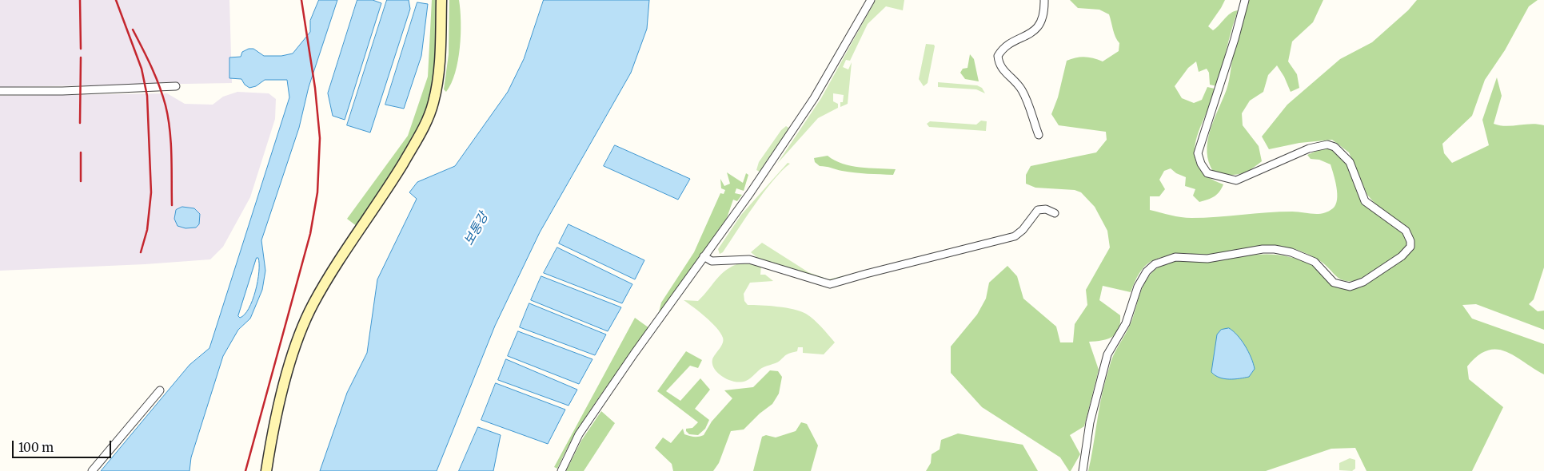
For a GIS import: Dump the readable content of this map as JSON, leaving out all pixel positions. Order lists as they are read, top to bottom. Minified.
{"water":["보통강"],"scale_bar":"100 m"}
